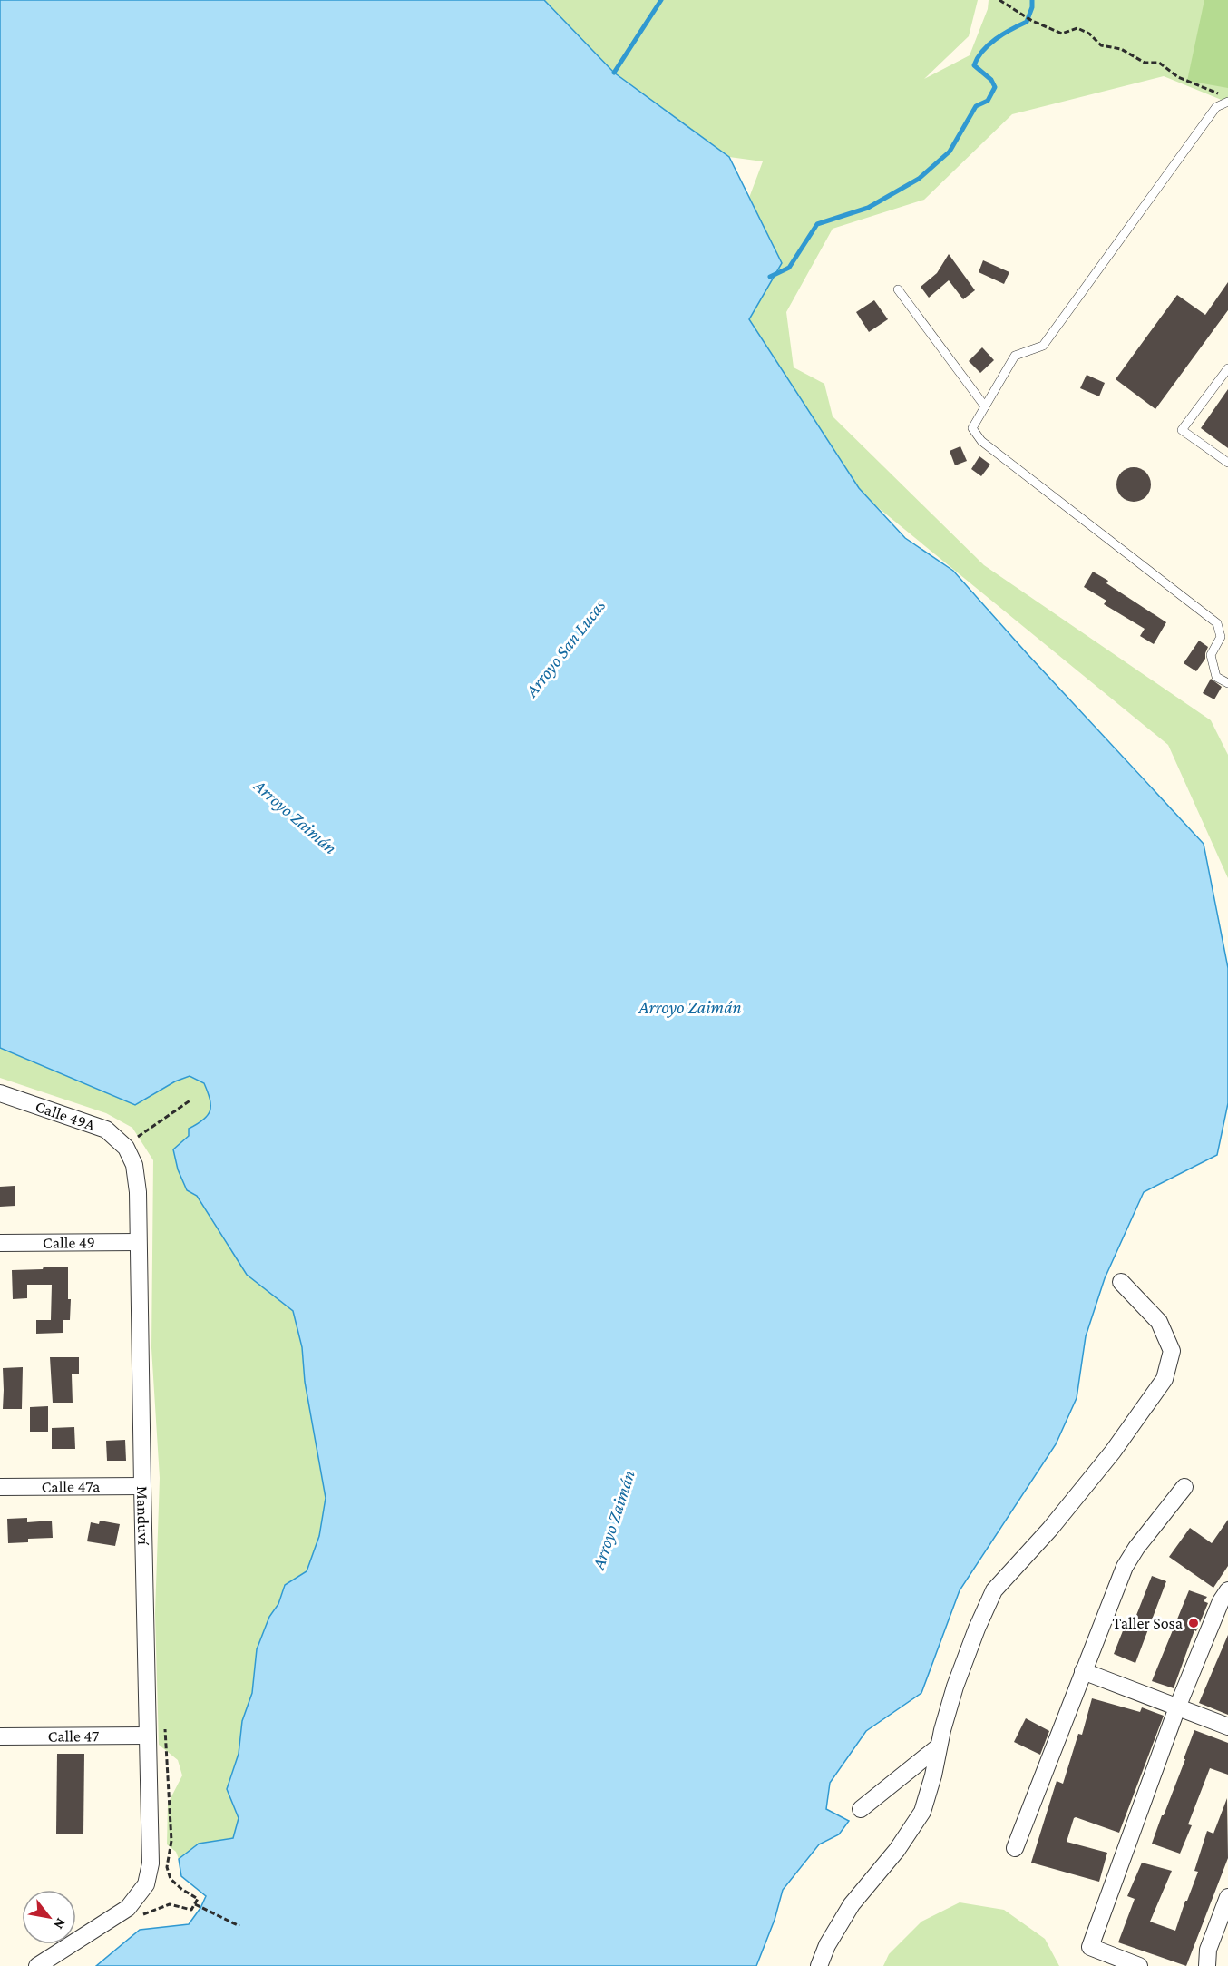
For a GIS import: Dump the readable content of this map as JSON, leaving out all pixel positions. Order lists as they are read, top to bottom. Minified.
{"streets":{"street":["Calle 49A","Calle 49","Calle 47a","Manduví","Calle 47"]},"crossings":[["Calle 49A","Manduví"],["Calle 49","Manduví"],["Calle 47a","Manduví"],["Manduví","Calle 47"]],"water":["Arroyo San Lucas","Arroyo Zaimán"],"places":["Taller Sosa"],"north":"bottom right"}
